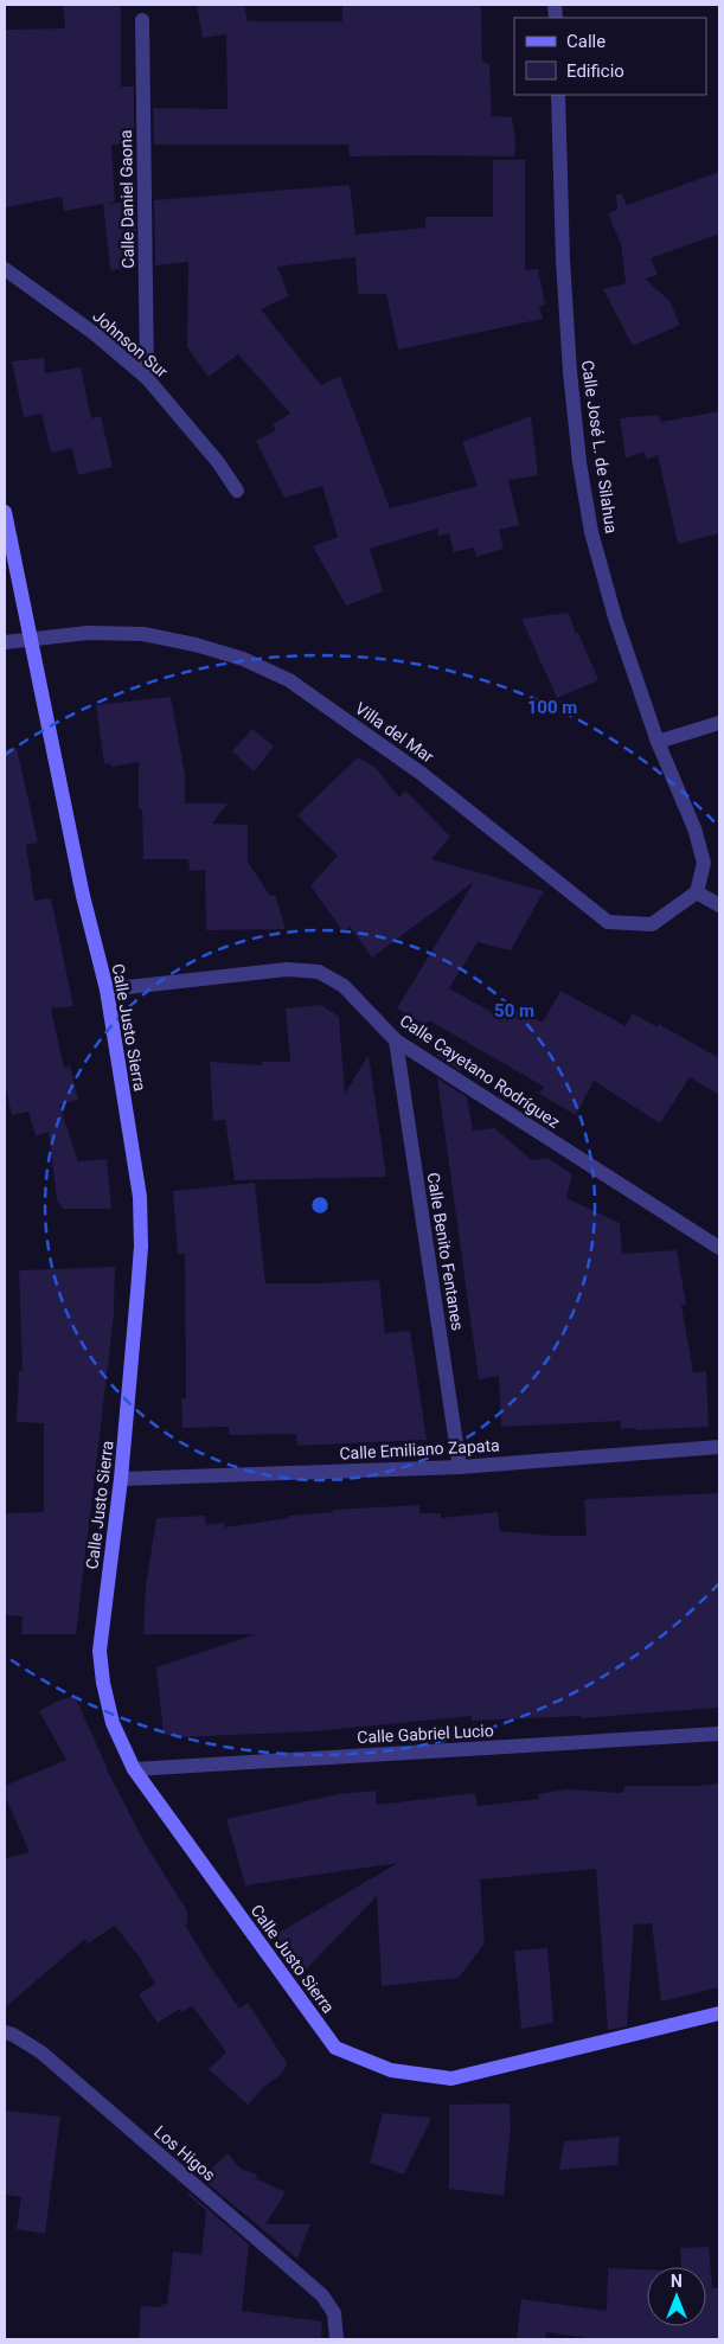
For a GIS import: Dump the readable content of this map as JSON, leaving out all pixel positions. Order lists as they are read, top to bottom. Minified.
{"streets":{"street":["Calle Daniel Gaona","Johnson Sur","Calle José L. de Silahua","Villa del Mar","Calle Justo Sierra","Calle Cayetano Rodríguez","Calle Benito Fentanes","Calle Emiliano Zapata","Calle Gabriel Lucio","Los Higos"]},"crossings":[["Calle Daniel Gaona","Johnson Sur"],["Calle José L. de Silahua","Villa del Mar"],["Villa del Mar","Calle Justo Sierra"],["Calle Justo Sierra","Calle Cayetano Rodríguez"],["Calle Justo Sierra","Calle Emiliano Zapata"],["Calle Justo Sierra","Calle Gabriel Lucio"],["Calle Cayetano Rodríguez","Calle Benito Fentanes"],["Calle Benito Fentanes","Calle Emiliano Zapata"]],"legend":["Calle","Edificio"],"north":"top","rings":["100 m","50 m"]}
